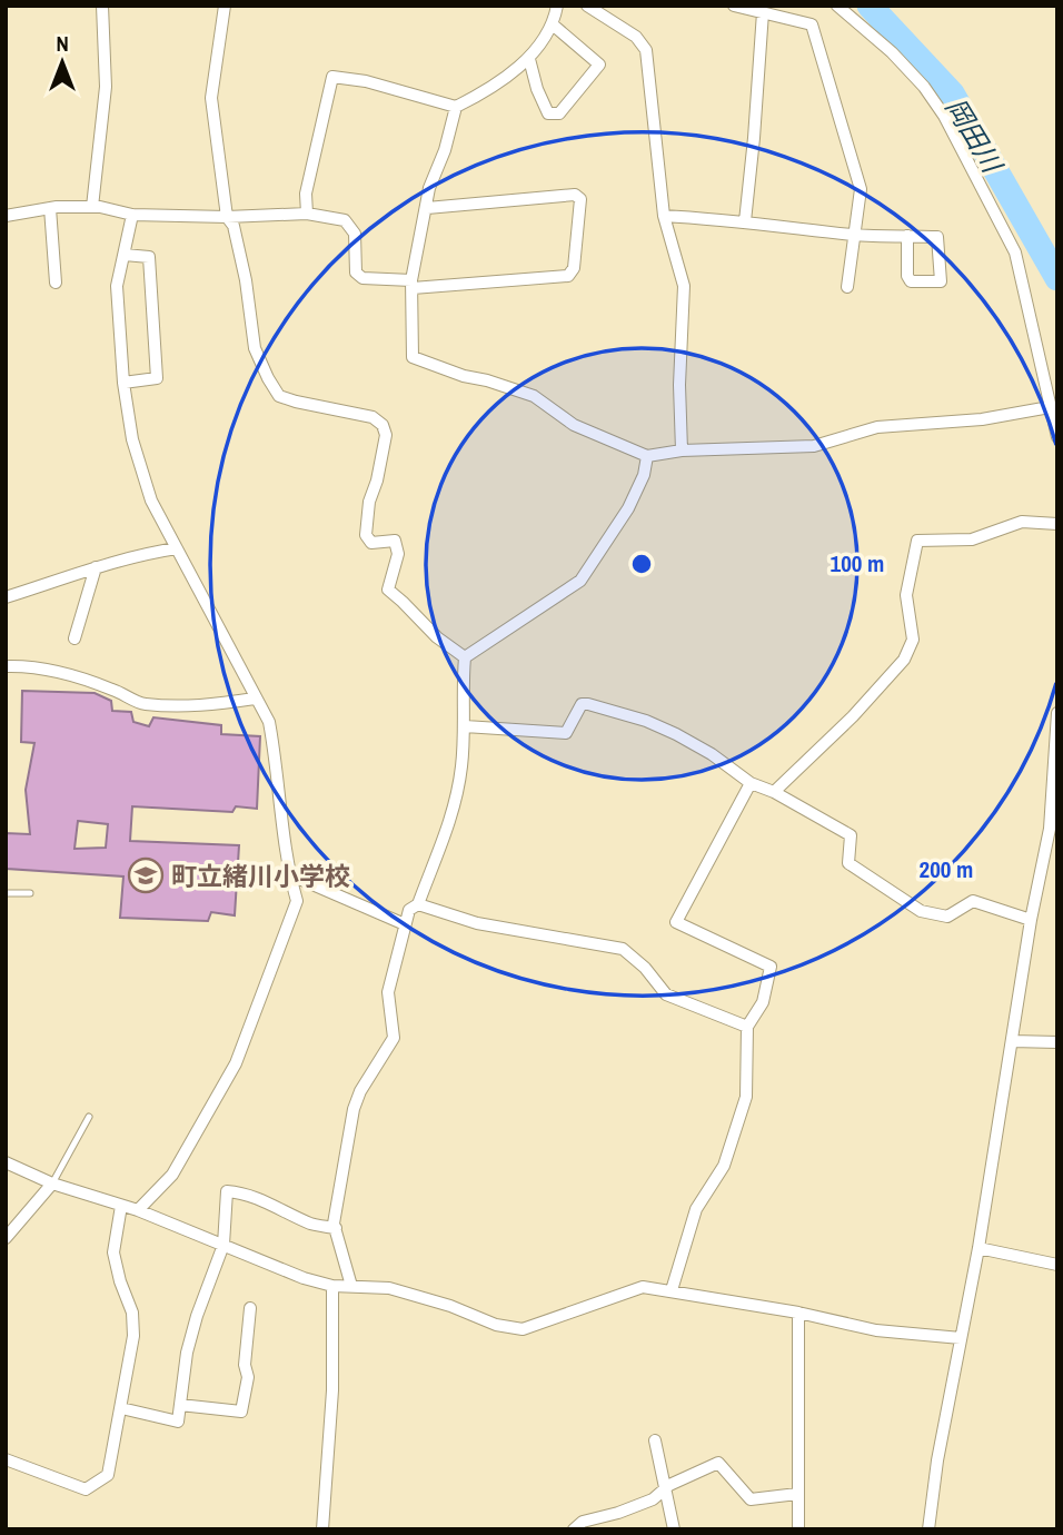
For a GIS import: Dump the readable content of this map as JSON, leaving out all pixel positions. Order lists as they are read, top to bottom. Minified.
{"water":["岡田川"],"places":{"school or university":["町立緒川小学校"]},"north":"top","rings":["100 m","200 m"]}
